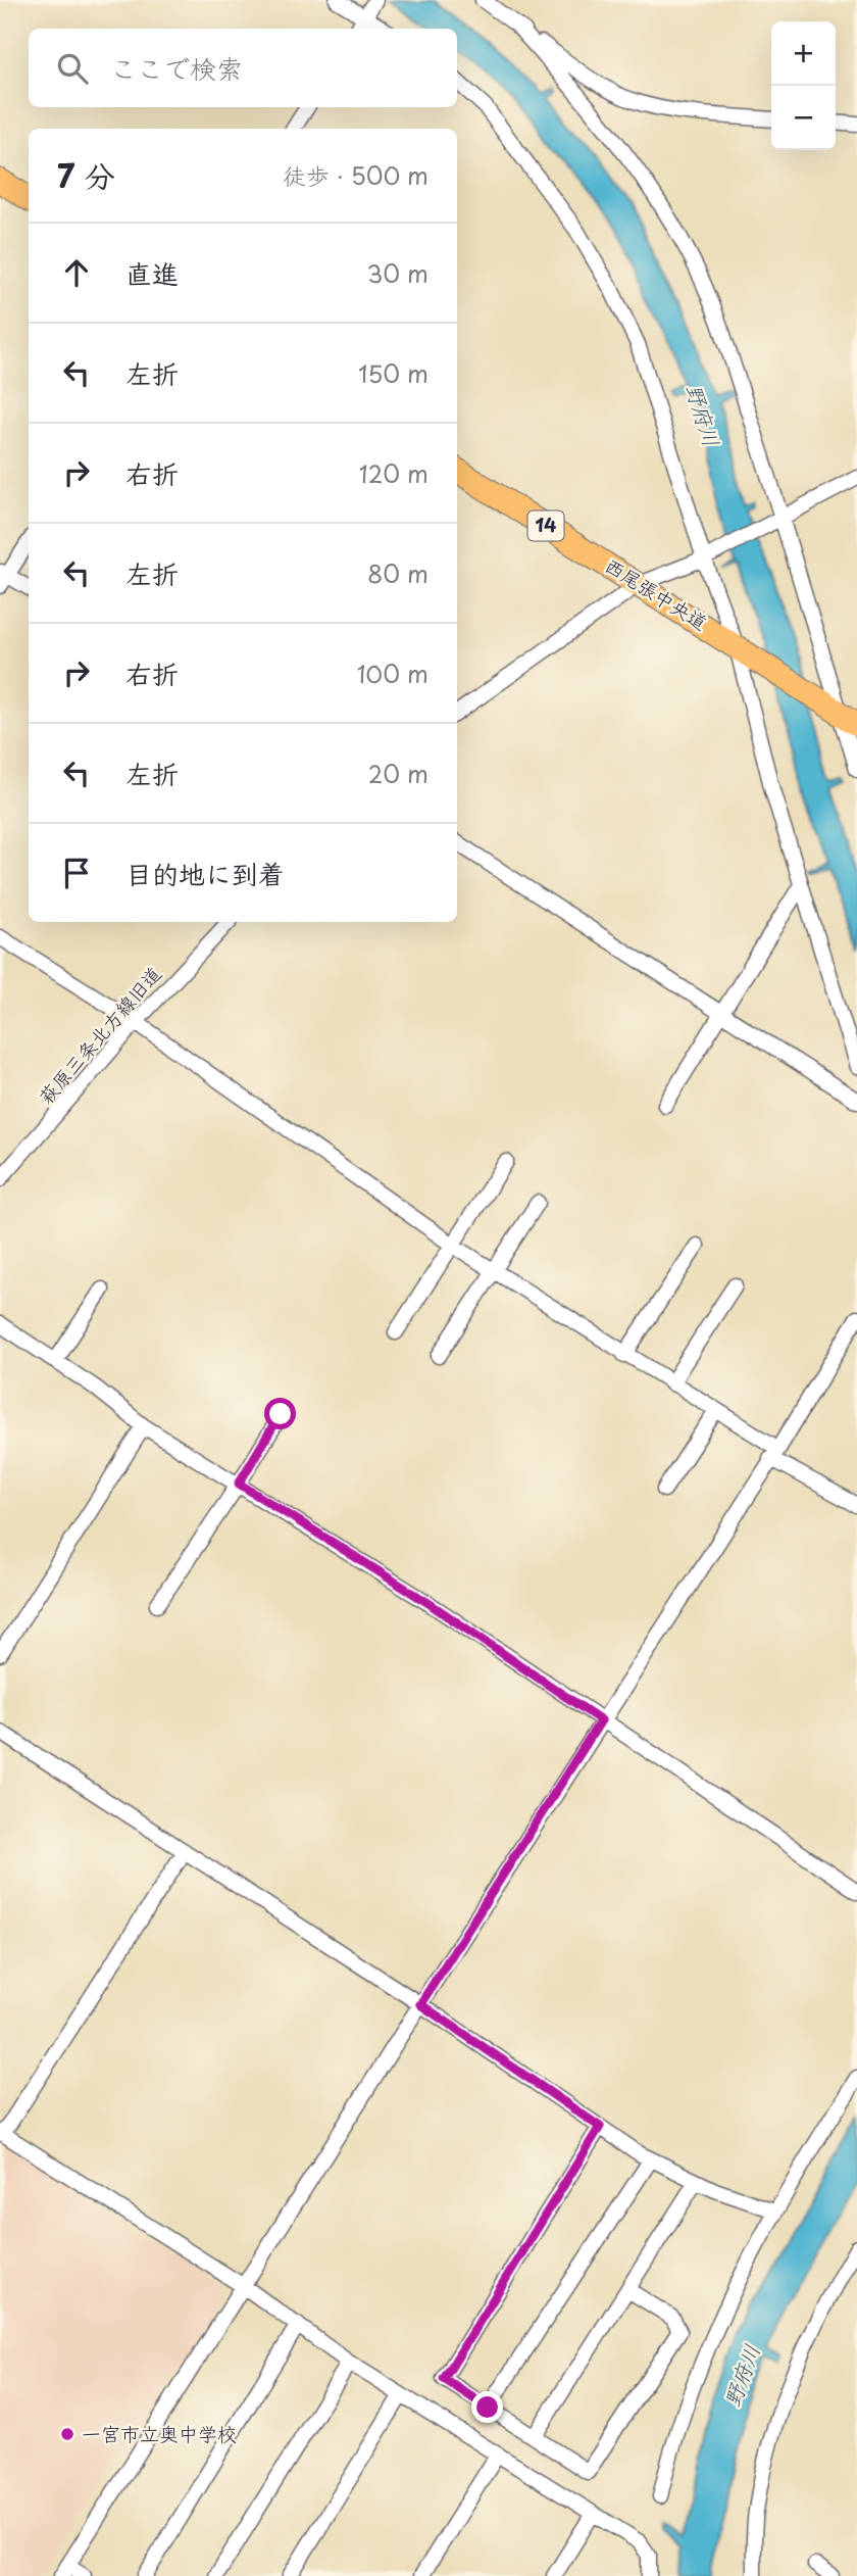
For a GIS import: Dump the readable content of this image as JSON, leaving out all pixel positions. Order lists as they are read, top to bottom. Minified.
{"streets":{"main road":["14","西尾張中央道"],"street":["萩原三条北方線旧道"]},"water":["野府川"],"places":["一宮市立奥中学校"],"page":{"map_buttons":["+","−"],"search":"ここで検索","heading":["7 分","徒歩 · 500 m"],"list":[["直進","30 m"],["左折","150 m"],["右折","120 m"],["左折","80 m"],["右折","100 m"],["左折","20 m"],"目的地に到着"]}}
